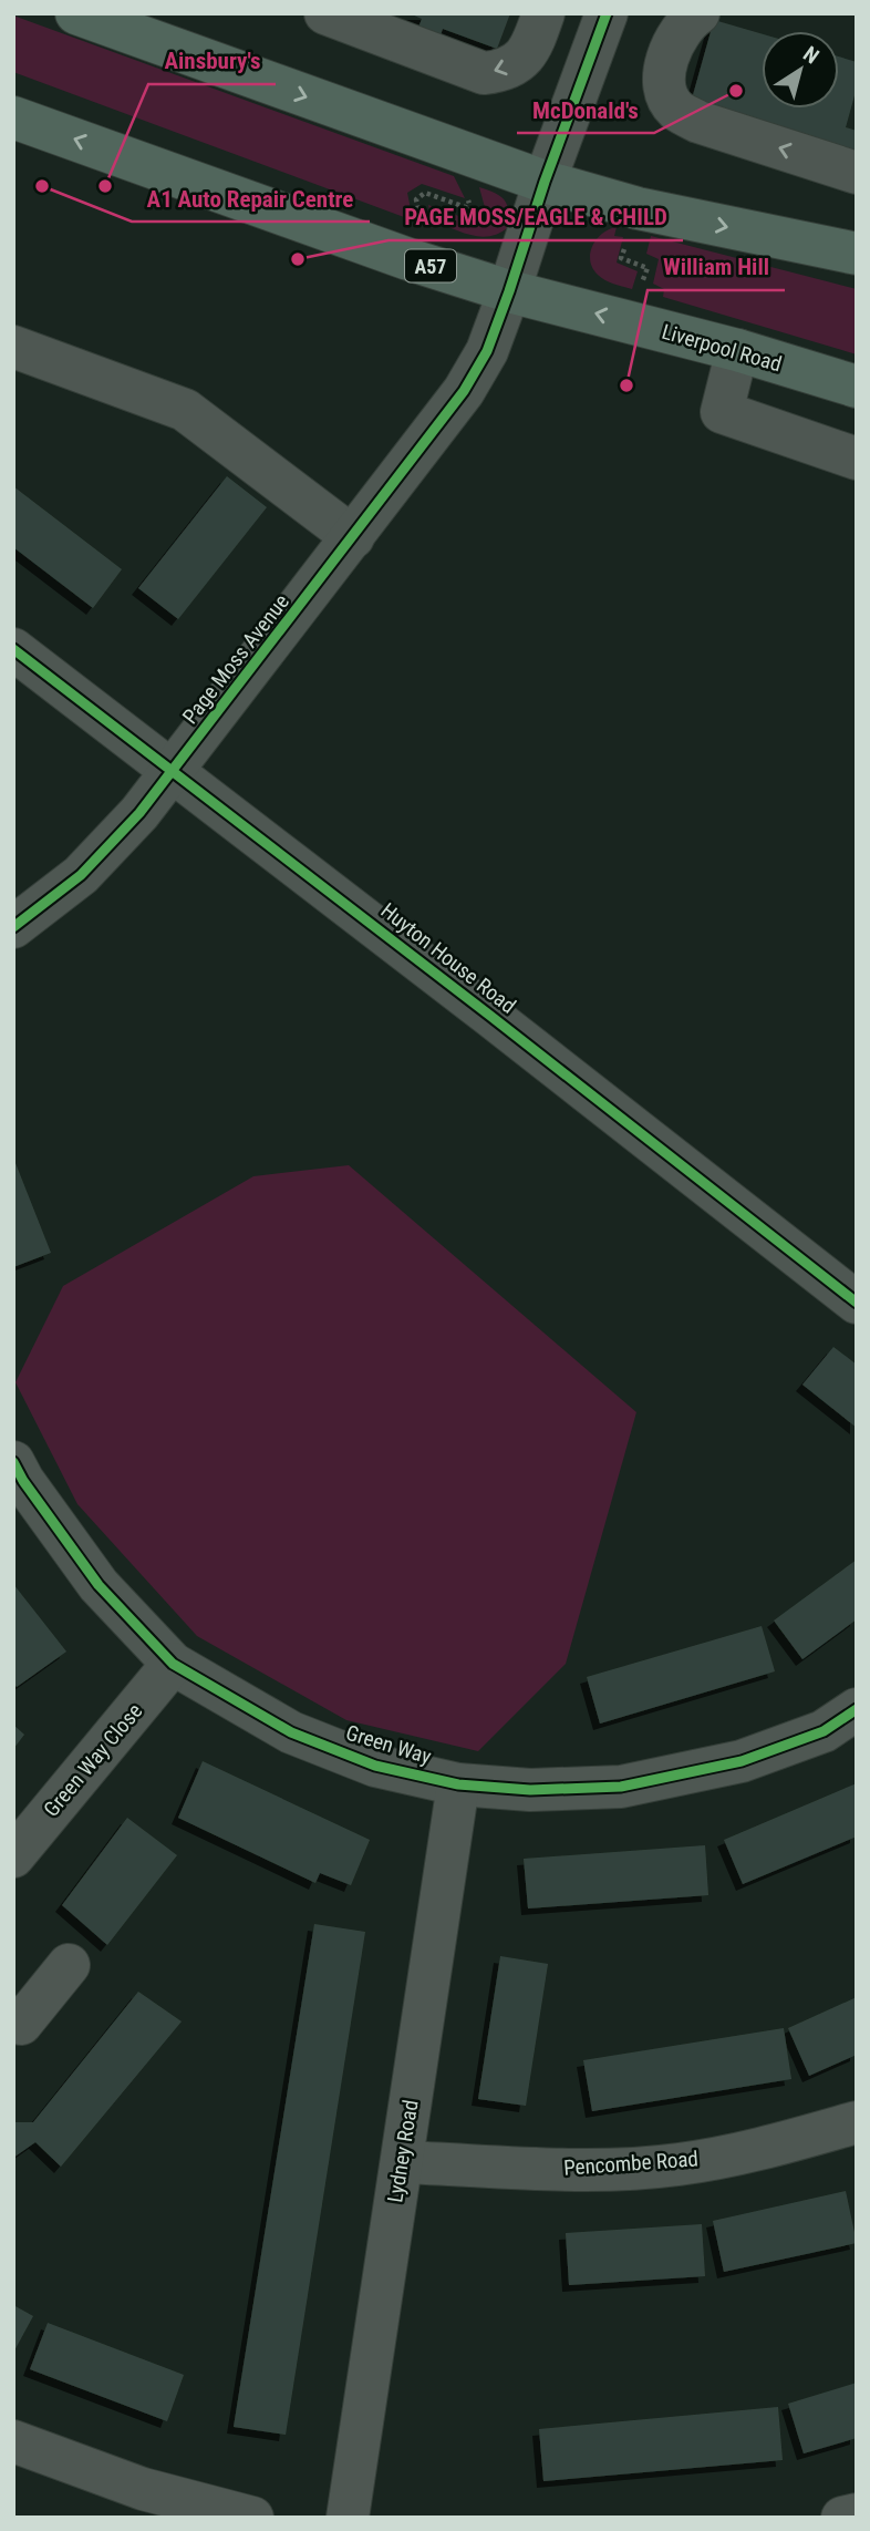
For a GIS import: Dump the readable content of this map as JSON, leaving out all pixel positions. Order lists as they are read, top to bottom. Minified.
{"streets":{"highway":["A57","Liverpool Road"],"street":["Page Moss Avenue","Huyton House Road","Green Way","Green Way Close","Lydney Road","Pencombe Road"]},"crossings":[["Liverpool Road","Page Moss Avenue"],["Page Moss Avenue","Huyton House Road"],["Green Way","Green Way Close"],["Green Way","Lydney Road"],["Lydney Road","Pencombe Road"]],"places":["McDonald's","A1 Auto Repair Centre","Ainsbury's","PAGE MOSS/EAGLE & CHILD","William Hill"],"north":"top right"}
